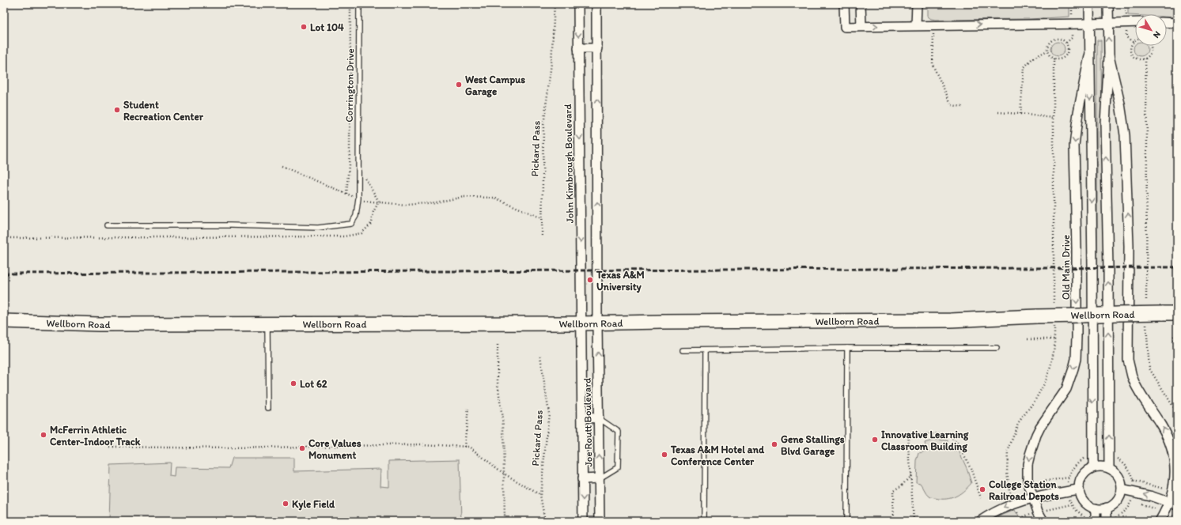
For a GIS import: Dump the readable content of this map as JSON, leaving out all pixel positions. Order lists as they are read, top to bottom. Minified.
{"streets":{"main road":["Wellborn Road"],"street":["John Kimbrough Boulevard","Old Main Drive","Joe Routt Boulevard"],"lane":["Corrington Drive"],"path":["Pickard Pass"]},"crossings":[["John Kimbrough Boulevard","Wellborn Road"],["John Kimbrough Boulevard","Joe Routt Boulevard"],["Old Main Drive","Wellborn Road"],["Wellborn Road","Joe Routt Boulevard"]],"places":["Lot 104","West Campus Garage","Student Recreation Center","Texas A&M University","Lot 62","McFerrin Athletic Center-Indoor Track","Innovative Learning Classroom Building","Gene Stallings Blvd Garage","Core Values Monument","Texas A&M Hotel and Conference Center","College Station Railroad Depots","Kyle Field"],"north":"bottom right"}
